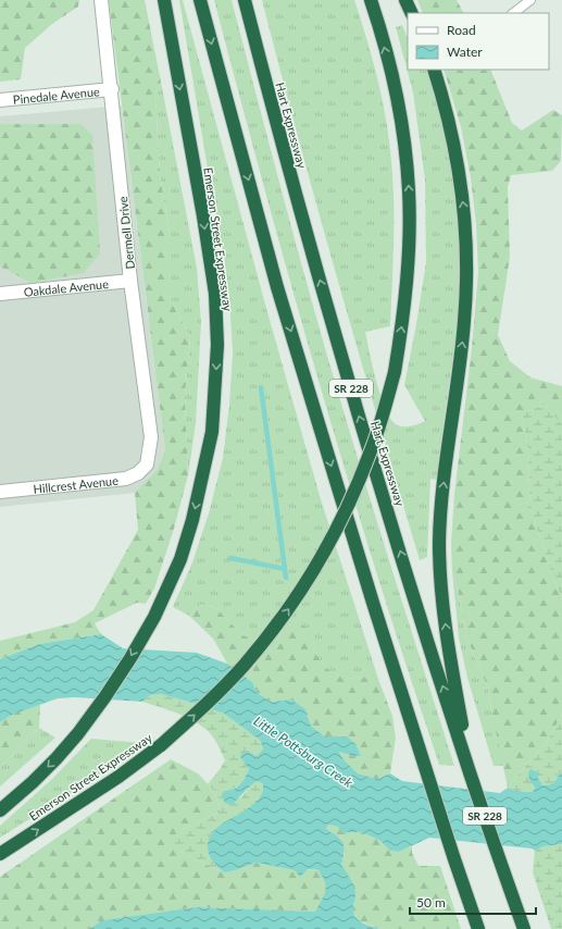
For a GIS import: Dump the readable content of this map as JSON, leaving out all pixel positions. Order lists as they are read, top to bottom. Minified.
{"streets":{"highway":["Hart Expressway","Emerson Street Expressway","SR 228"],"street":["Pinedale Avenue","Dermell Drive","Oakdale Avenue","Hillcrest Avenue"]},"crossings":[["Pinedale Avenue","Dermell Drive"],["Dermell Drive","Oakdale Avenue"],["Dermell Drive","Hillcrest Avenue"]],"water":["Little Pottsburg Creek"],"legend":["Road","Water"],"scale_bar":"50 m"}
